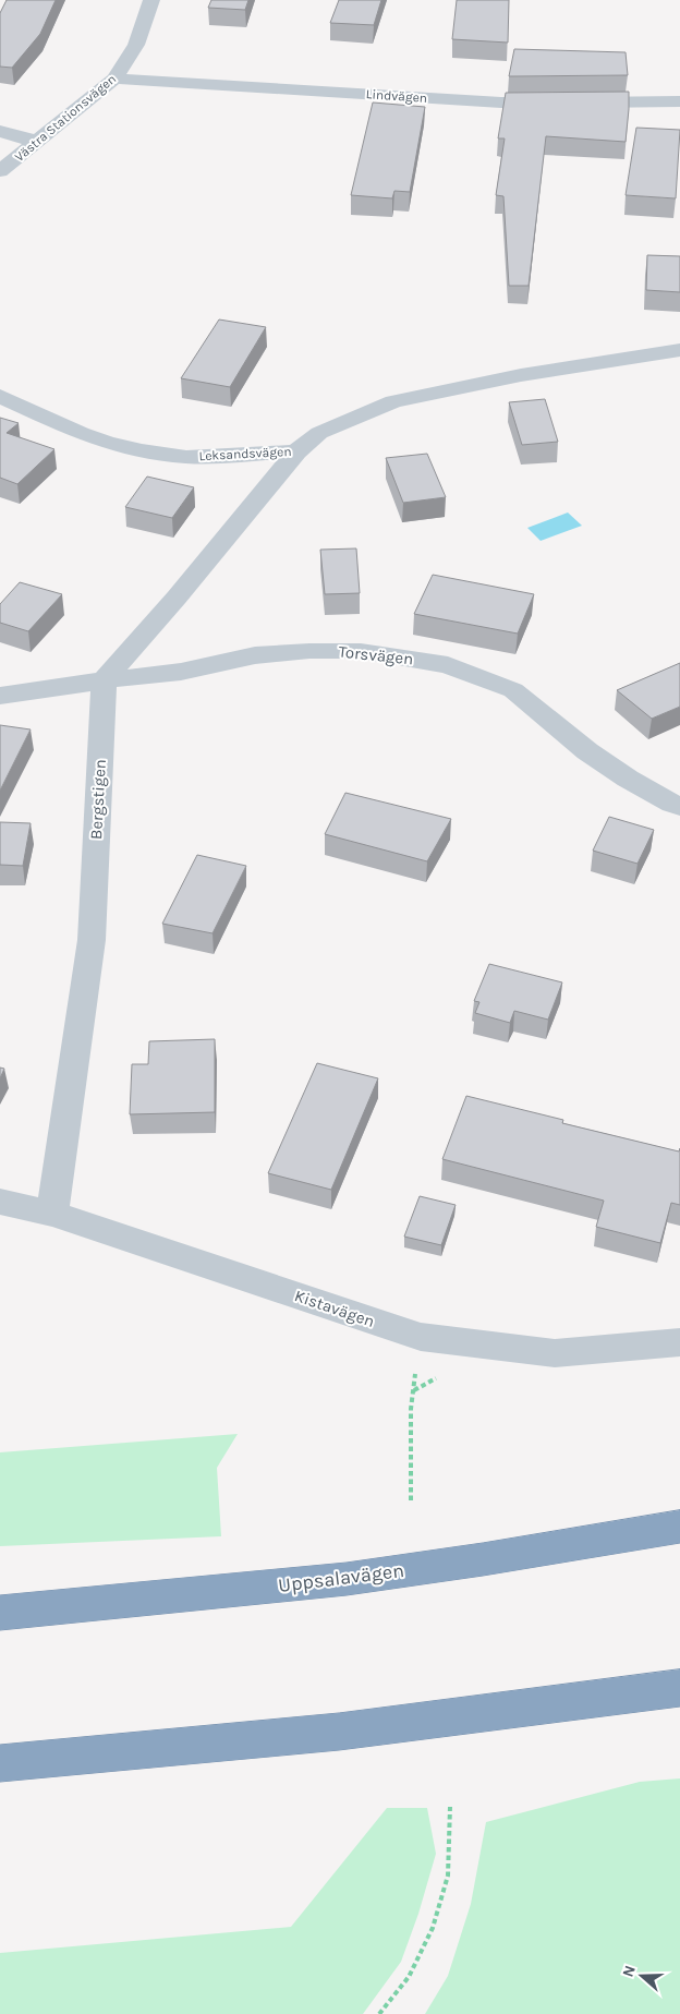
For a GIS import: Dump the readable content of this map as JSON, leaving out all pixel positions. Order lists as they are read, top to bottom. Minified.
{"streets":{"highway":["Uppsalavägen"],"street":["Lindvägen","Västra Stationsvägen","Leksandsvägen","Torsvägen","Bergstigen","Kistavägen"]},"crossings":[["Lindvägen","Västra Stationsvägen"],["Torsvägen","Bergstigen"],["Bergstigen","Kistavägen"]],"north":"left"}
